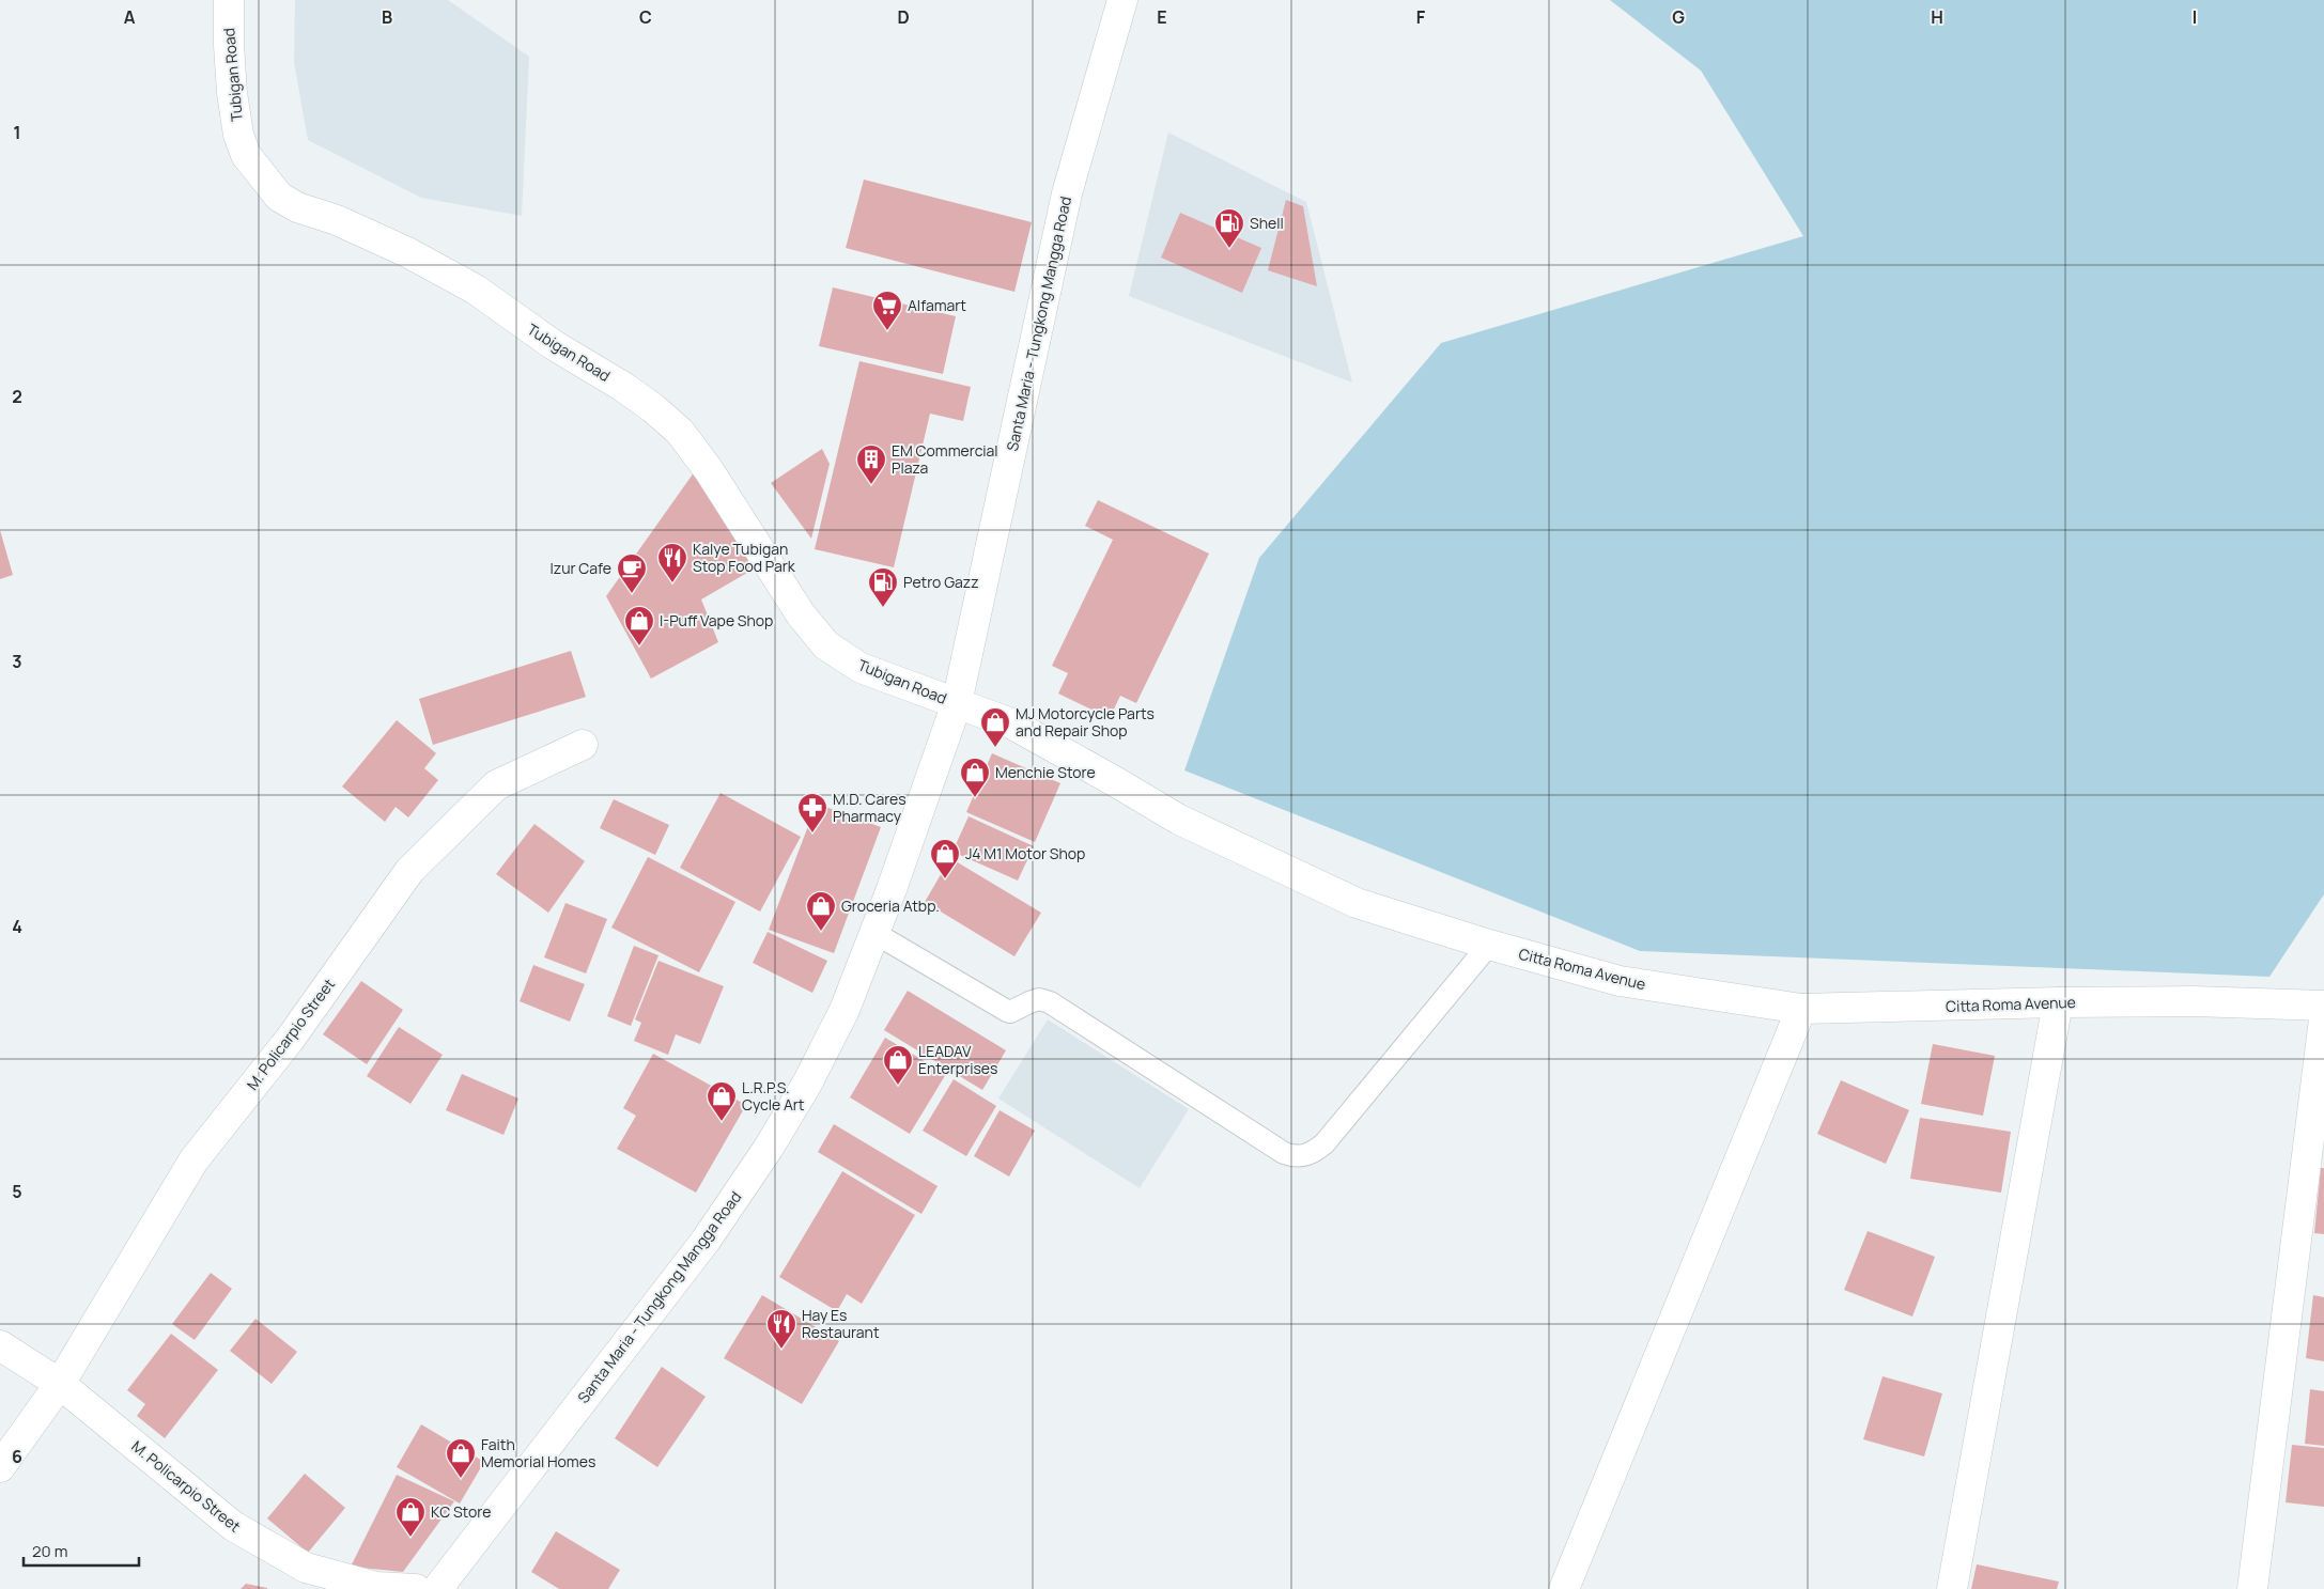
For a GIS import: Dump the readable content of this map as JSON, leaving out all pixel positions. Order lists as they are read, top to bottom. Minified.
{"streets":{"street":["Tubigan Road","Santa Maria - Tungkong Mangga Road","Citta Roma Avenue","M. Policarpio Street"]},"crossings":[["Tubigan Road","Santa Maria - Tungkong Mangga Road"],["Tubigan Road","Citta Roma Avenue"],["Santa Maria - Tungkong Mangga Road","Citta Roma Avenue"]],"places":{"fuel station":["Shell","Petro Gazz"],"supermarket":["Alfamart"],"building":["EM Commercial Plaza"],"restaurant":["Kalye Tubigan Stop Food Park","Hay Es Restaurant"],"cafe":["Izur Cafe"],"shop":["I-Puff Vape Shop","MJ Motorcycle Parts and Repair Shop","Menchie Store","J4 M1 Motor Shop","Groceria Atbp.","LEADAV Enterprises","L.R.P.S. Cycle Art","Faith Memorial Homes","KC Store"],"pharmacy":["M.D. Cares Pharmacy"]},"scale_bar":"20 m","grid":{"columns":["A","B","C","D","E","F","G","H","I"],"rows":["1","2","3","4","5","6"]}}
